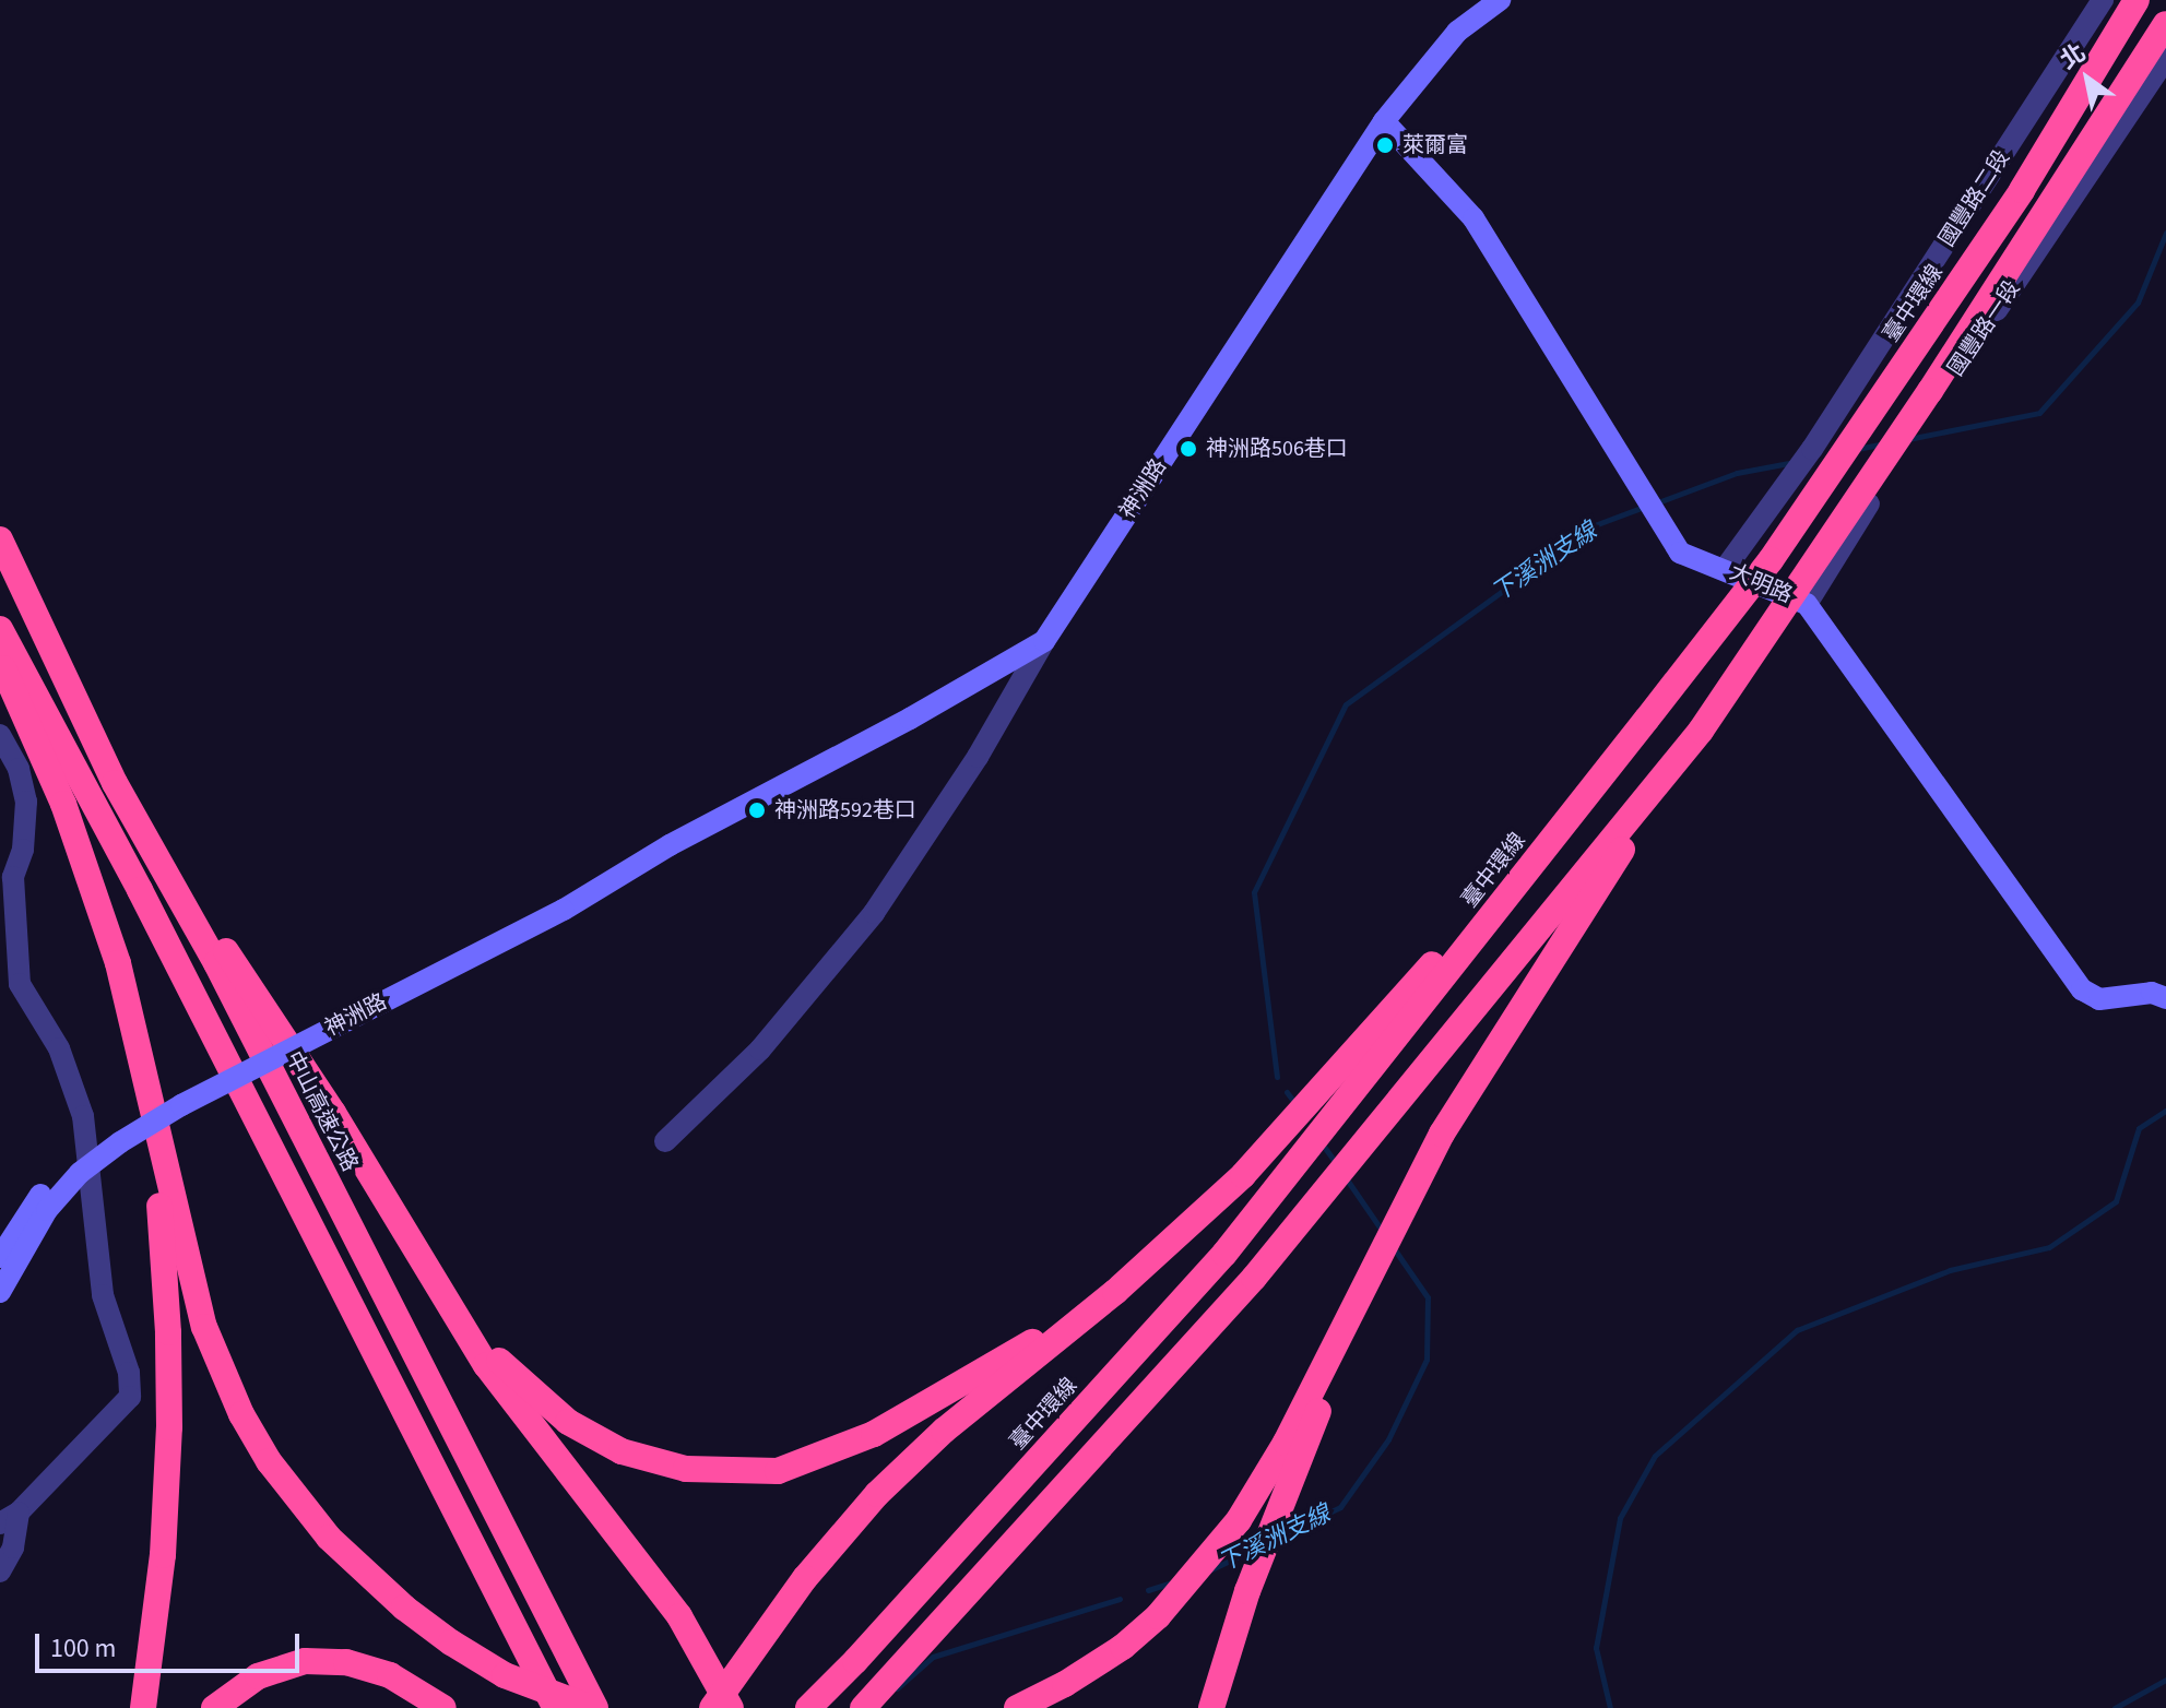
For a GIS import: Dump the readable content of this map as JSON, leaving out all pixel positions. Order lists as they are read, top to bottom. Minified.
{"streets":{"highway":["臺中環線","中山高速公路"],"street":["國豐路二段","國豐路一段","神洲路","大明路"]},"crossings":[["國豐路二段","大明路"],["國豐路一段","大明路"],["神洲路","大明路"]],"water":["下溪洲支線"],"places":["萊爾富","神洲路506巷口","神洲路592巷口"],"scale_bar":"100 m","north":"top left"}
